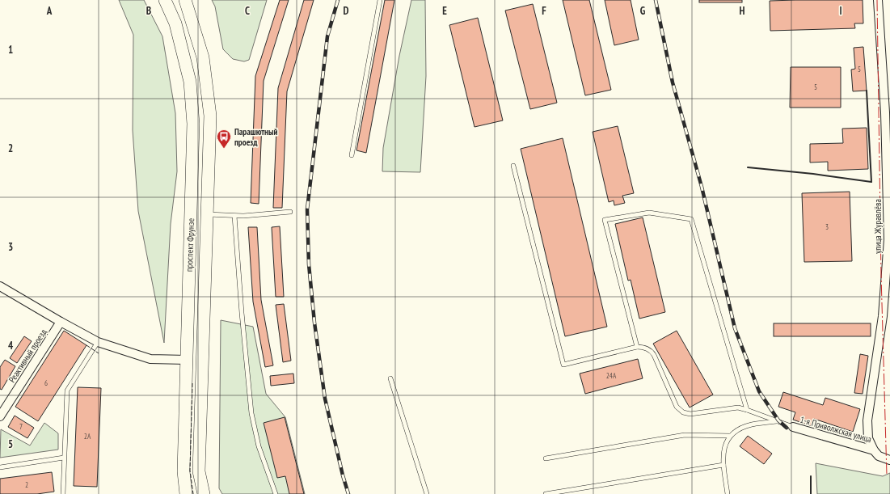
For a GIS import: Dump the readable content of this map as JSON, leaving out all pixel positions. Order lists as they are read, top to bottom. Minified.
{"streets":{"main road":["проспект Фрунзе"],"street":["улица Журавлёва","Реактивный проезд","1-я Приволжская улица"]},"crossings":[["улица Журавлёва","1-я Приволжская улица"]],"places":{"bus stop":["Парашютный проезд"]},"house_numbers":["5","5","3","24А","6","7","2А","2"],"grid":{"columns":["A","B","C","D","E","F","G","H","I"],"rows":["1","2","3","4","5"]}}
